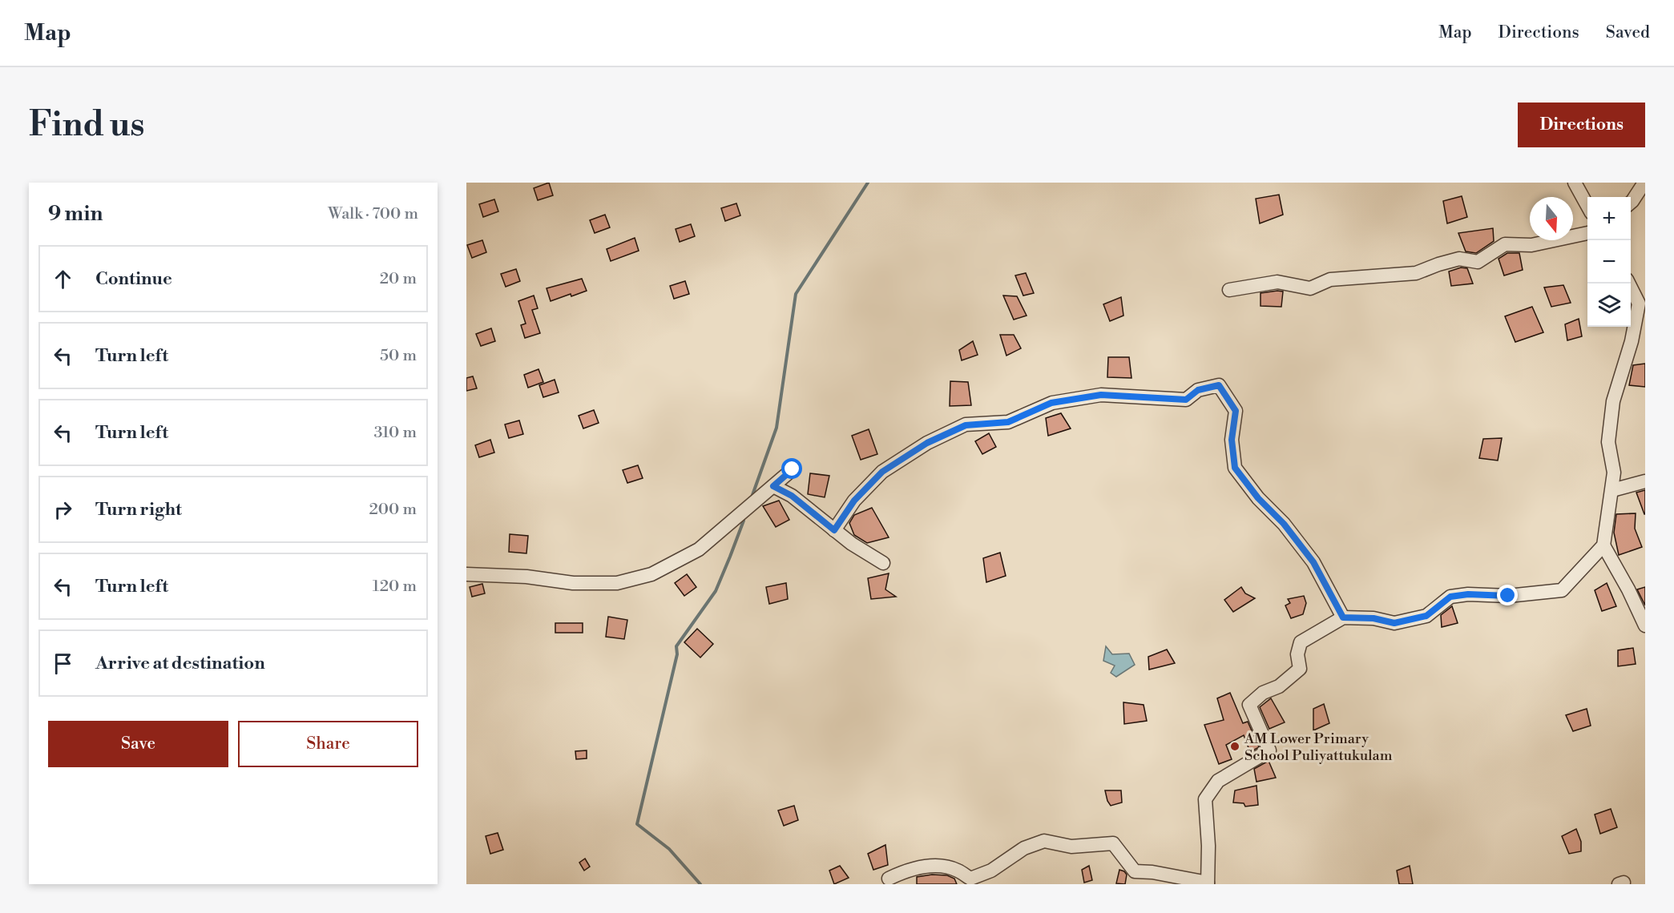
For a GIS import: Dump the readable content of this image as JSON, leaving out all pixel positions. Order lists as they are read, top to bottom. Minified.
{"places":["AM Lower Primary School Puliyattukulam"],"north":"bottom","page":{"header":"Map","nav":["Map","Directions","Saved"],"buttons":["Directions",["Save","Share"]],"title":"Find us","heading":["9 min","Walk · 700 m"],"map_buttons":["+","−"],"list":[["Continue","20 m"],["Turn left","50 m"],["Turn left","310 m"],["Turn right","200 m"],["Turn left","120 m"],"Arrive at destination"]}}
